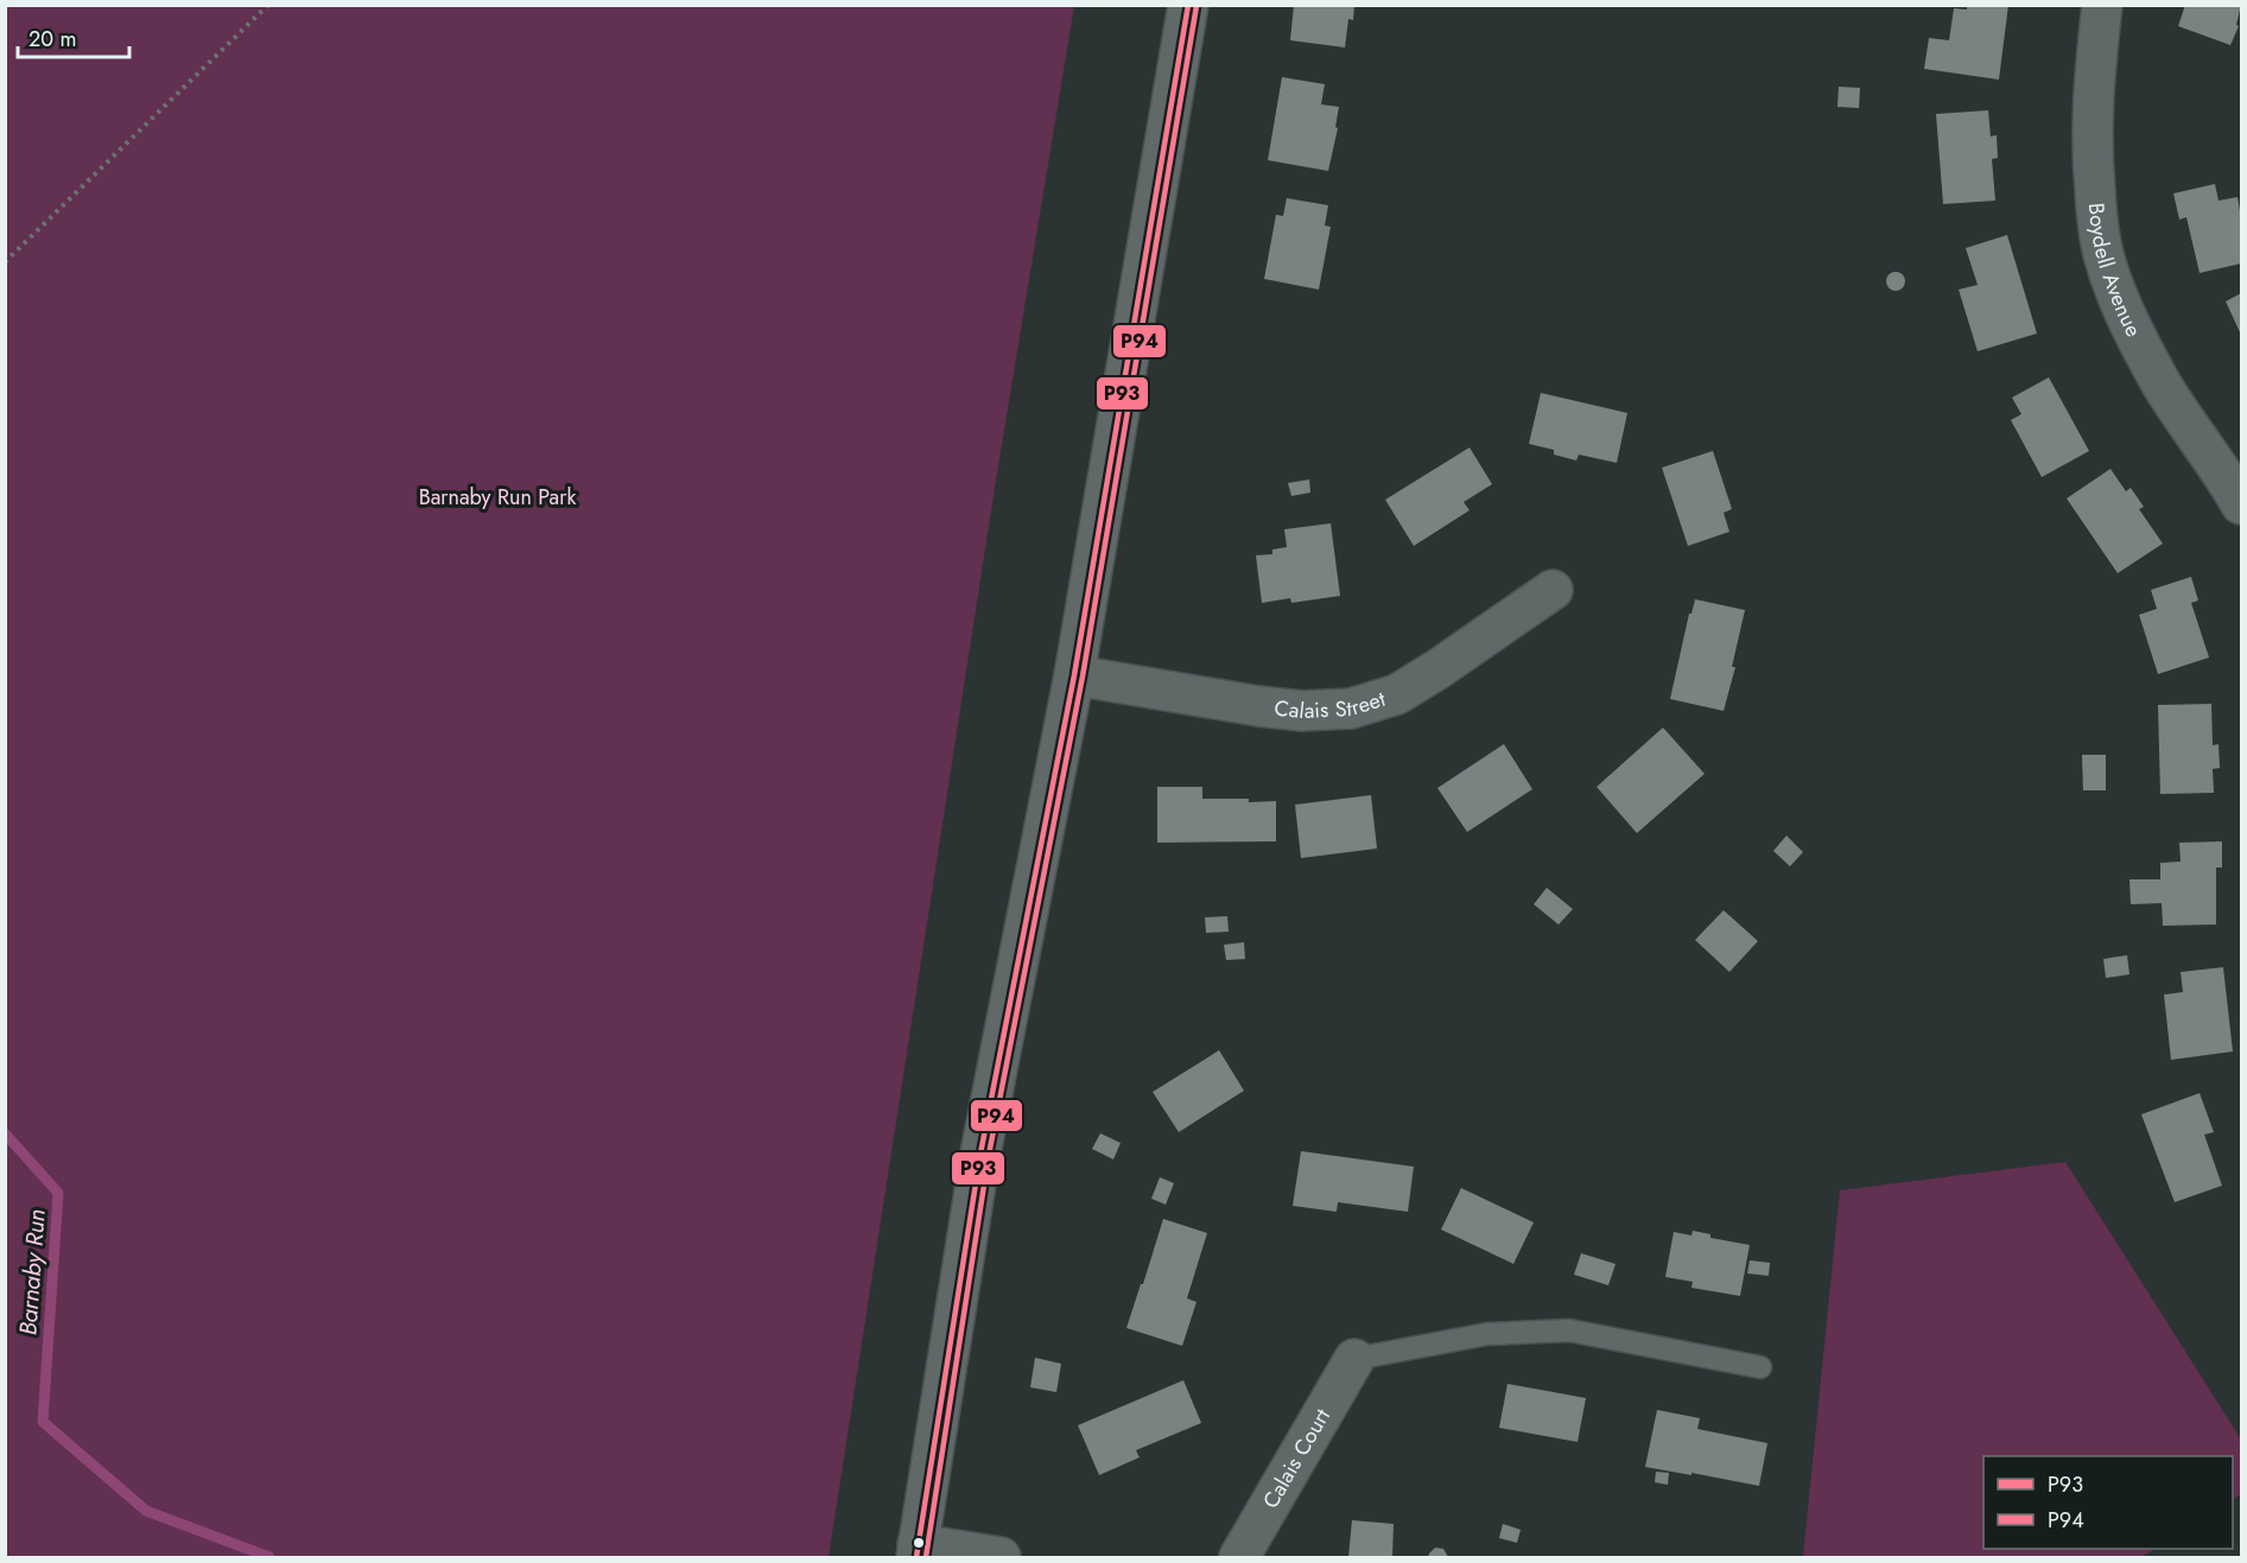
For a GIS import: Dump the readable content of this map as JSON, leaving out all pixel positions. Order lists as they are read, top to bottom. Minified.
{"streets":{"main road":["Boydell Avenue","Calais Street","Calais Court"]},"water":["Barnaby Run"],"parks":["Barnaby Run Park"],"lines":["transit line P93","transit line P94"],"legend":["P93","P94"],"scale_bar":"20 m"}
